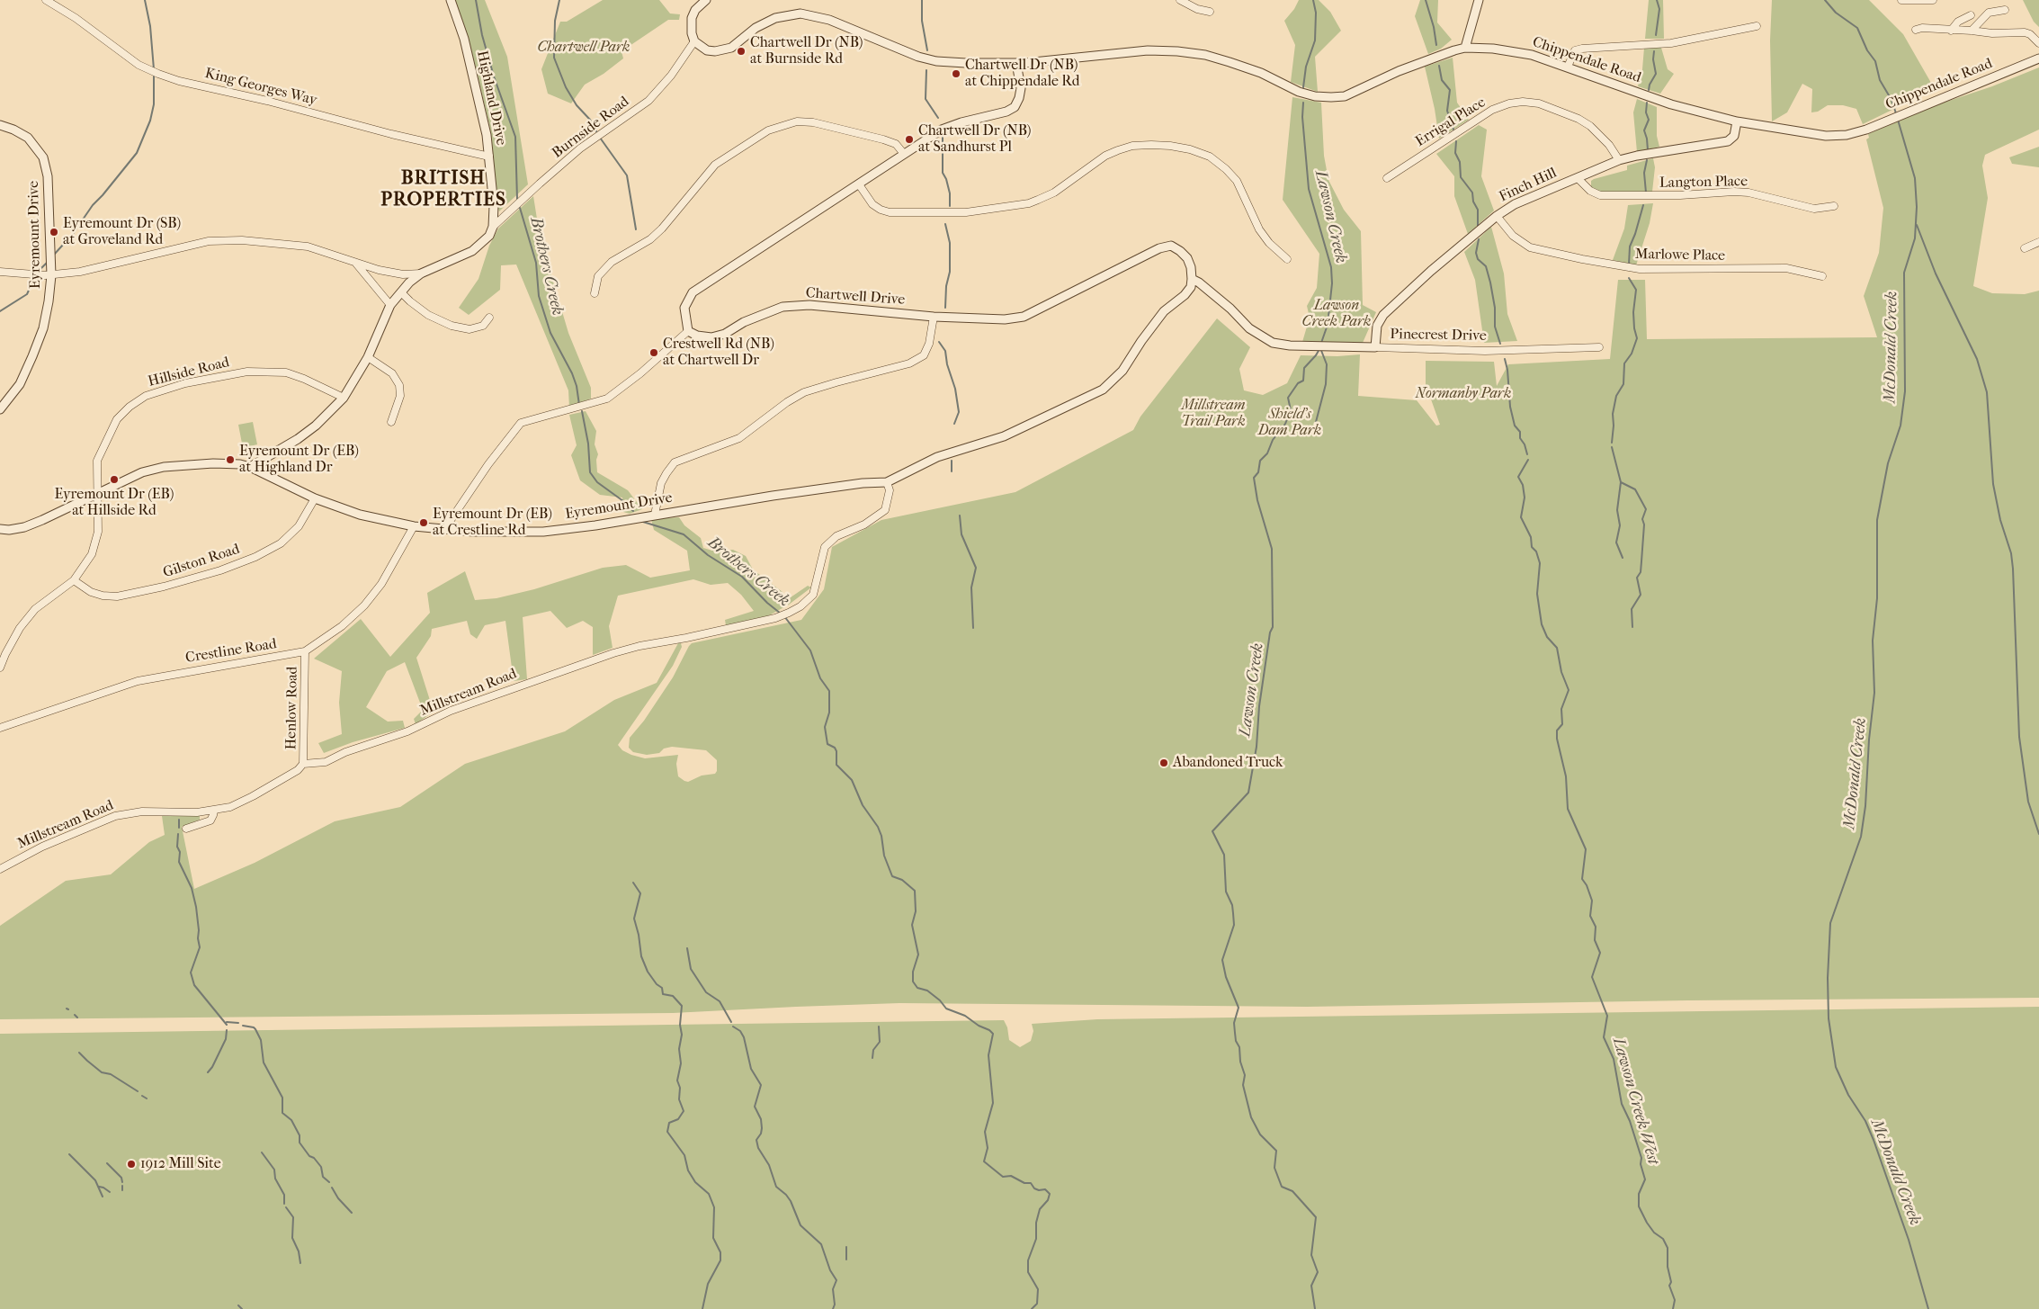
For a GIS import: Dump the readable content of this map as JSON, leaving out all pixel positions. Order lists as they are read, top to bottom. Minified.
{"streets":{"street":["Chippendale Road","King Georges Way","Highland Drive","Errigal Place","Burnside Road","Langton Place","Finch Hill","Eyremount Drive","Marlowe Place","Chartwell Drive","Pinecrest Drive","Hillside Road","Gilston Road","Crestline Road","Millstream Road","Henlow Road"]},"crossings":[["Chippendale Road","Finch Hill"],["King Georges Way","Highland Drive"],["Highland Drive","Burnside Road"],["Errigal Place","Finch Hill"],["Langton Place","Finch Hill"],["Finch Hill","Marlowe Place"],["Finch Hill","Pinecrest Drive"],["Eyremount Drive","Hillside Road"],["Eyremount Drive","Gilston Road"],["Eyremount Drive","Crestline Road"],["Eyremount Drive","Millstream Road"],["Chartwell Drive","Pinecrest Drive"],["Hillside Road","Gilston Road"],["Crestline Road","Henlow Road"],["Millstream Road","Henlow Road"]],"districts":["BRITISH PROPERTIES"],"water":["Lawson Creek","Brothers Creek","McDonald Creek","Lawson Creek West"],"parks":["Chartwell Park","Lawson Creek Park","Normanby Park","Millstream Trail Park","Shield's Dam Park"],"places":["Chartwell Dr (NB) at Burnside Rd","Chartwell Dr (NB) at Chippendale Rd","Chartwell Dr (NB) at Sandhurst Pl","Eyremount Dr (SB) at Groveland Rd","Crestwell Rd (NB) at Chartwell Dr","Eyremount Dr (EB) at Highland Dr","Eyremount Dr (EB) at Hillside Rd","Eyremount Dr (EB) at Crestline Rd","Abandoned Truck","1912 Mill Site"]}
